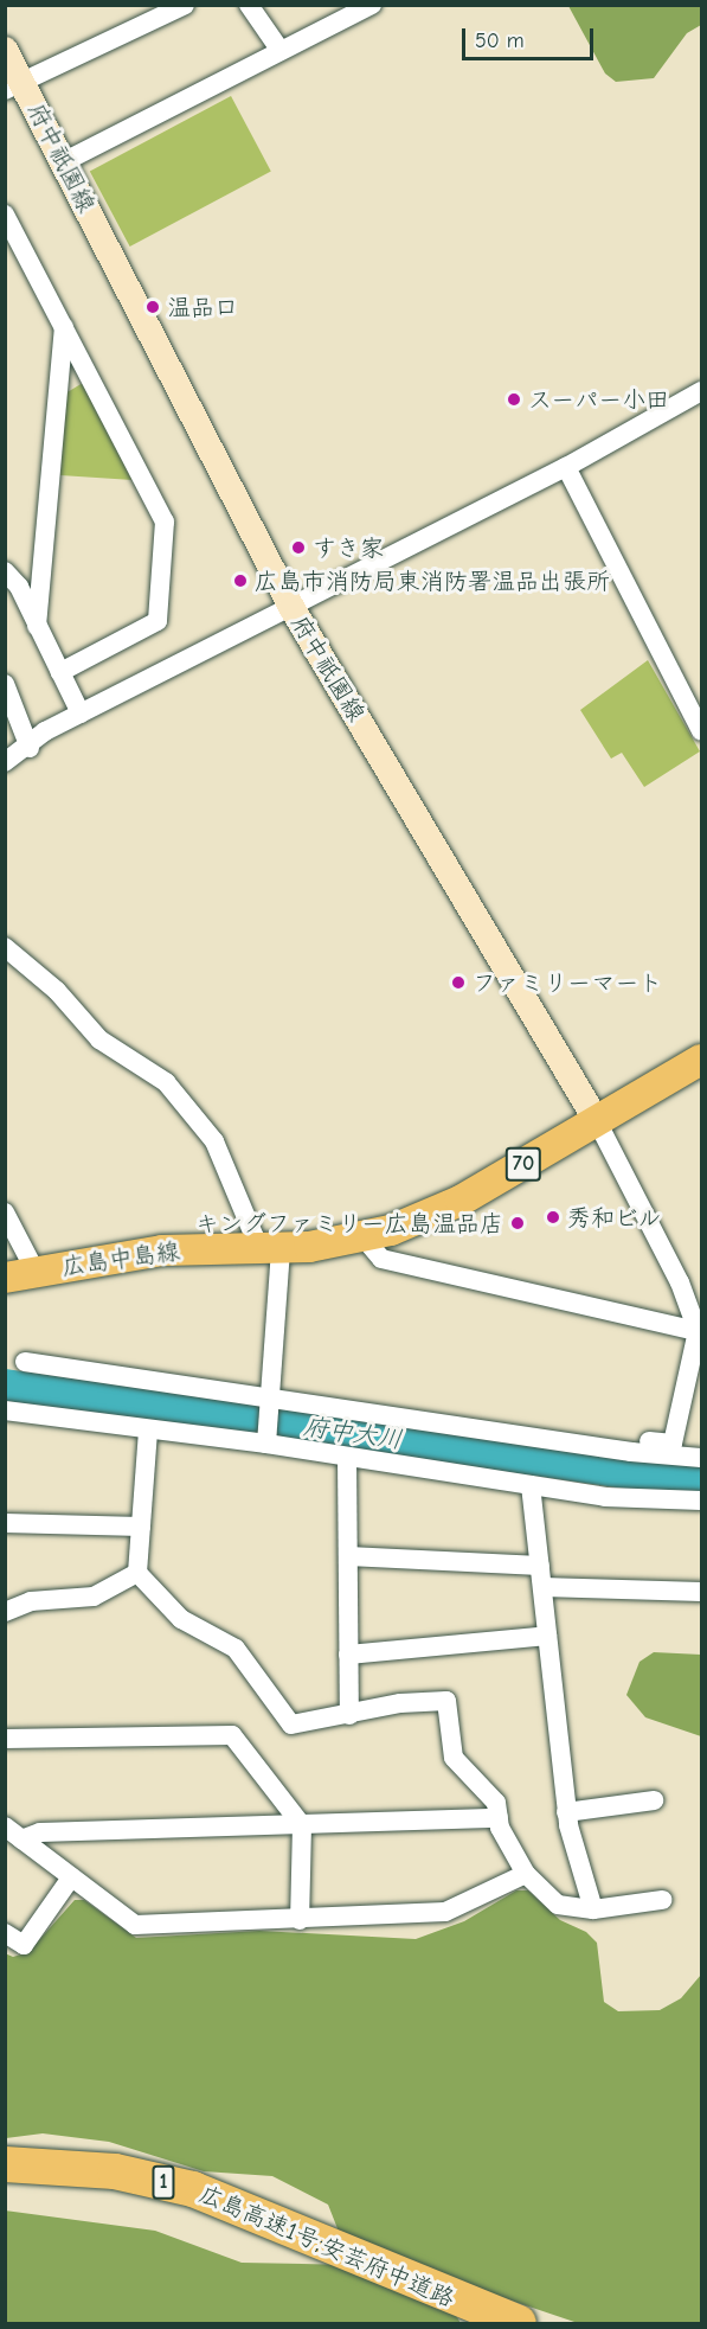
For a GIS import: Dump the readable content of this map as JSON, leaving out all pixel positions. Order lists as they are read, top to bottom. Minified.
{"streets":{"highway":["1","広島高速1号;安芸府中道路"],"main road":["府中祇園線","70","広島中島線"]},"crossings":[["府中祇園線","広島中島線"]],"water":["府中大川"],"places":["温品口","スーパー小田","すき家","広島市消防局東消防署温品出張所","ファミリーマート","秀和ビル","キングファミリー広島温品店"],"scale_bar":"50 m"}
